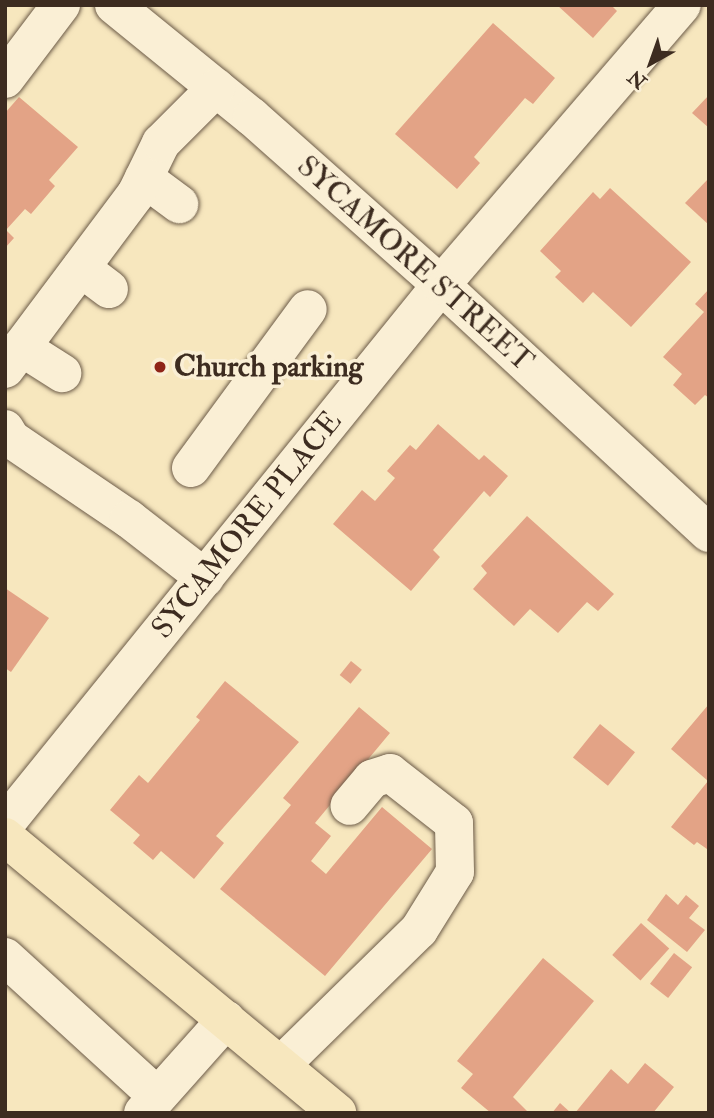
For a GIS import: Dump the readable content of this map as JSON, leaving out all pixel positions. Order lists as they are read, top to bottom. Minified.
{"streets":{"street":["SYCAMORE STREET","SYCAMORE PLACE"]},"crossings":[["SYCAMORE STREET","SYCAMORE PLACE"]],"places":["Church parking"],"north":"bottom left"}
